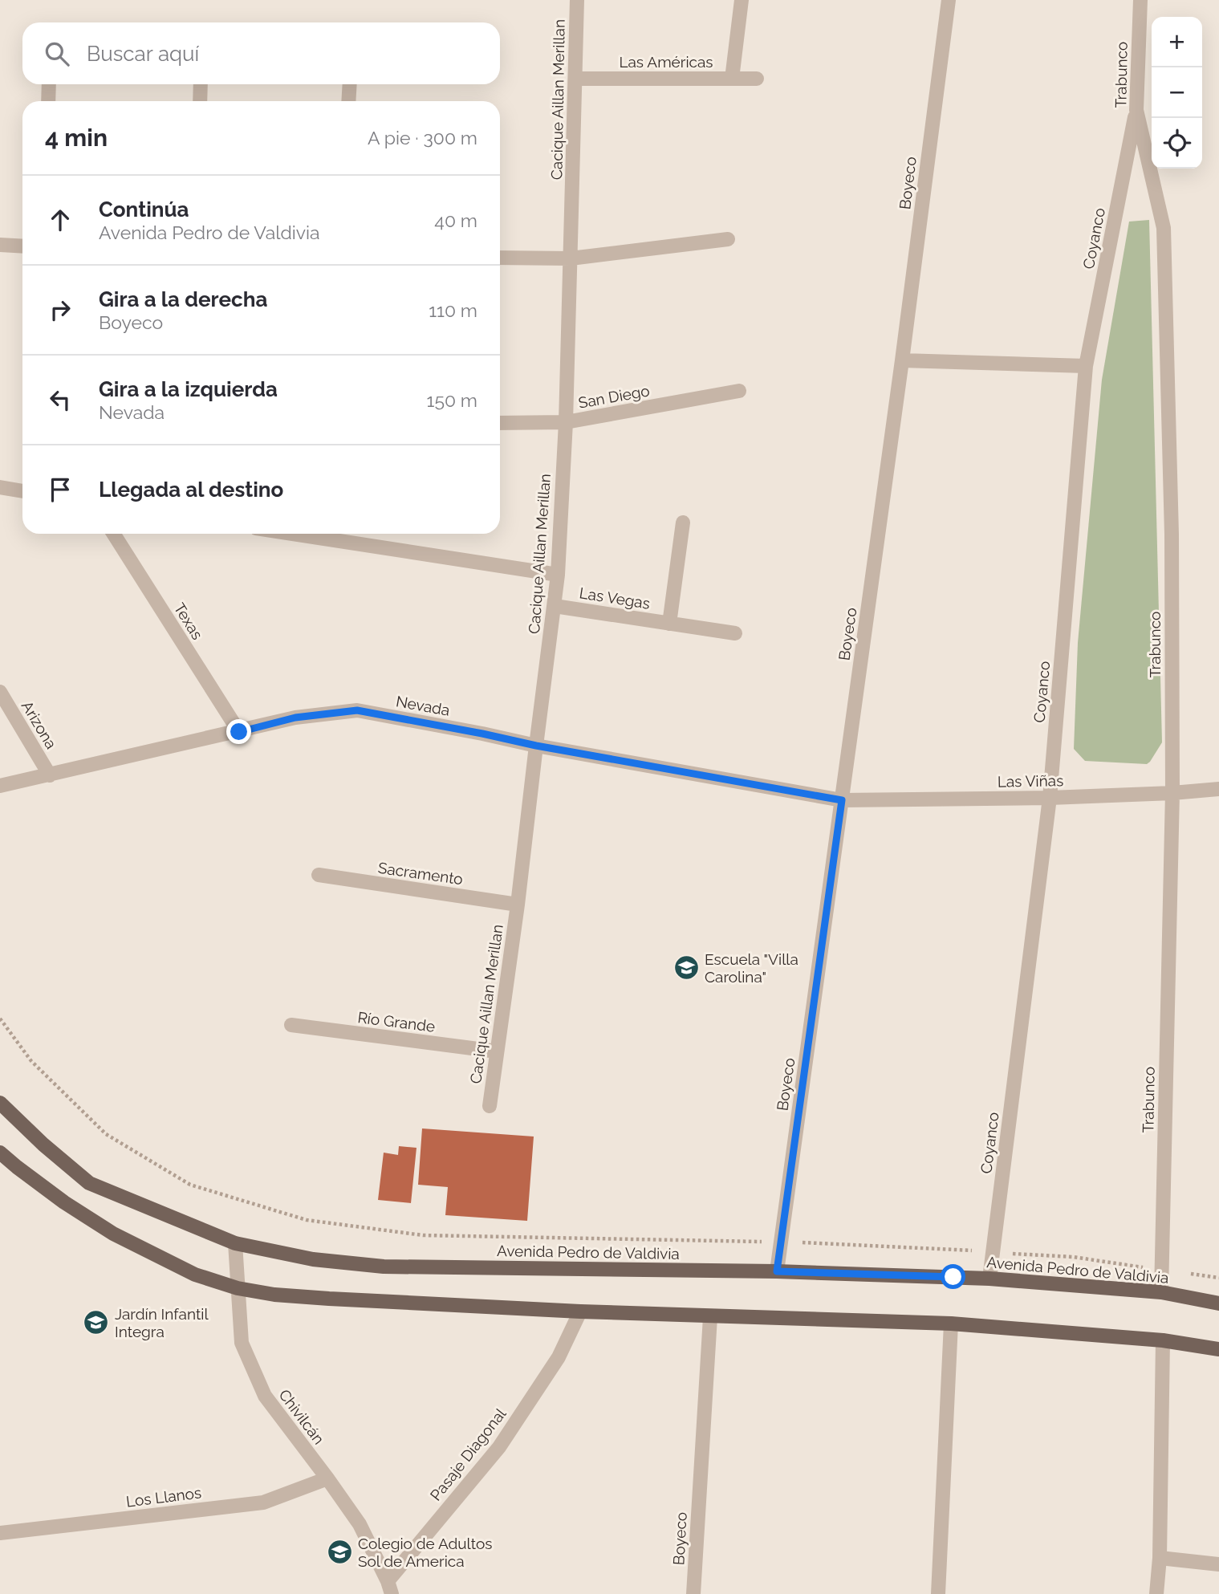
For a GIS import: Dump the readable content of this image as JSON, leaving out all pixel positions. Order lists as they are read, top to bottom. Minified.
{"streets":{"main road":["Avenida Pedro de Valdivia"],"street":["Las Américas","Trabunco","Cacique Aillan Merillan","Boyeco","Coyanco","San Diego","Las Vegas","Texas","Nevada","Arizona","Las Viñas","Sacramento","Río Grande","Chivilcán","Pasaje Diagonal","Los Llanos"]},"crossings":[["Las Américas","Cacique Aillan Merillan"],["Trabunco","Coyanco"],["Trabunco","Las Viñas"],["Trabunco","Avenida Pedro de Valdivia"],["Cacique Aillan Merillan","San Diego"],["Cacique Aillan Merillan","Las Vegas"],["Cacique Aillan Merillan","Nevada"],["Cacique Aillan Merillan","Sacramento"],["Cacique Aillan Merillan","Río Grande"],["Boyeco","Nevada"],["Boyeco","Las Viñas"],["Boyeco","Avenida Pedro de Valdivia"],["Coyanco","Las Viñas"],["Coyanco","Avenida Pedro de Valdivia"],["Texas","Nevada"],["Nevada","Arizona"],["Nevada","Las Viñas"],["Avenida Pedro de Valdivia","Chivilcán"],["Chivilcán","Pasaje Diagonal"],["Chivilcán","Los Llanos"]],"places":{"school or university":["Escuela \"Villa Carolina\"","Jardín Infantil Integra","Colegio de Adultos Sol de America"]},"page":{"map_buttons":["+","−"],"search":"Buscar aquí","heading":["4 min","A pie · 300 m"],"list":[["Continúa","Avenida Pedro de Valdivia","40 m"],["Gira a la derecha","Boyeco","110 m"],["Gira a la izquierda","Nevada","150 m"],"Llegada al destino"]}}
